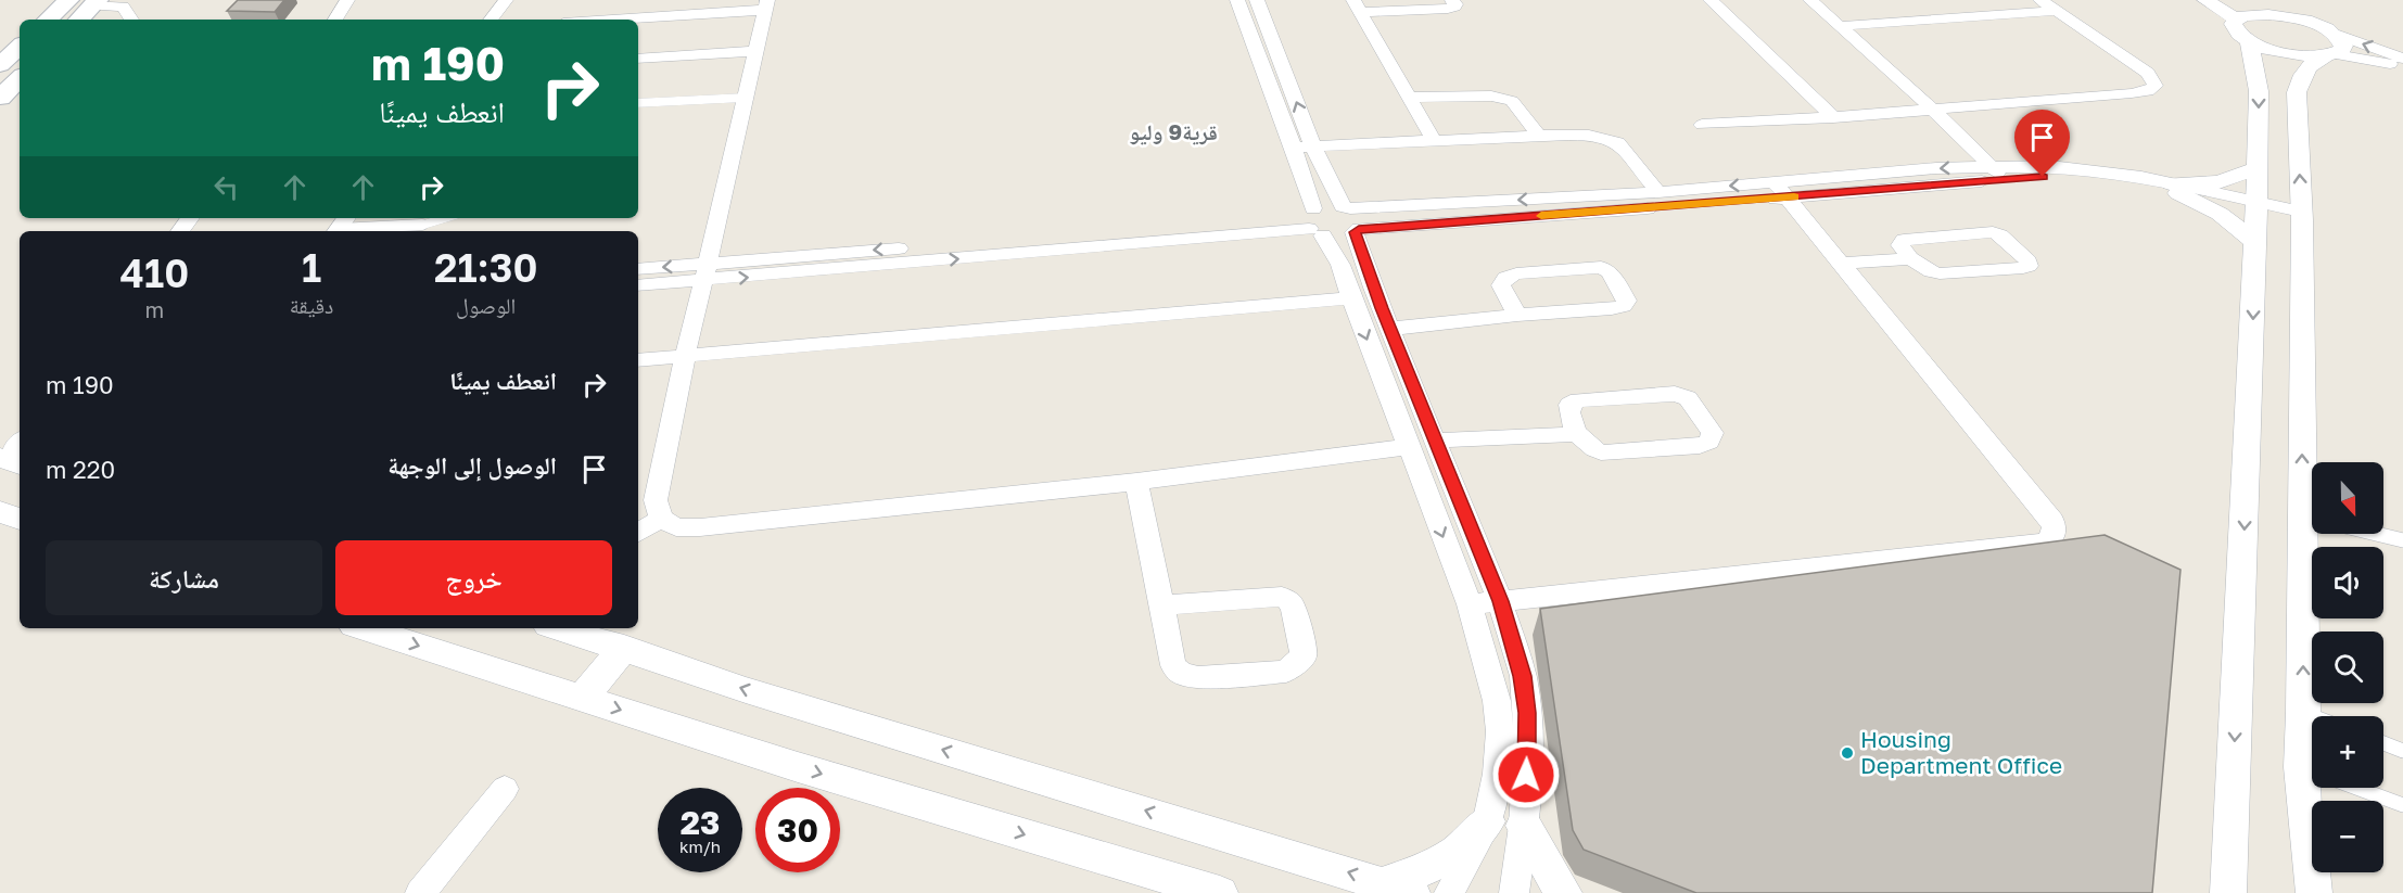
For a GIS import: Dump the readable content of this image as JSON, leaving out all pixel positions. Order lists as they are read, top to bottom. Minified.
{"districts":["قرية9 وليو"],"places":["Housing Department Office"],"north":"bottom","page":{"turn":["190 m","انعطف يمينًا"],"eta":["21:30","الوصول","1","دقيقة","410","m"],"list":[{"name":"انعطف يمينًا","value":"190 m"},{"name":"الوصول إلى الوجهة","value":"220 m"}],"map_buttons":["+","−"],"buttons":["خروج","مشاركة"],"speed":"23 km/h","limit":"30"}}
